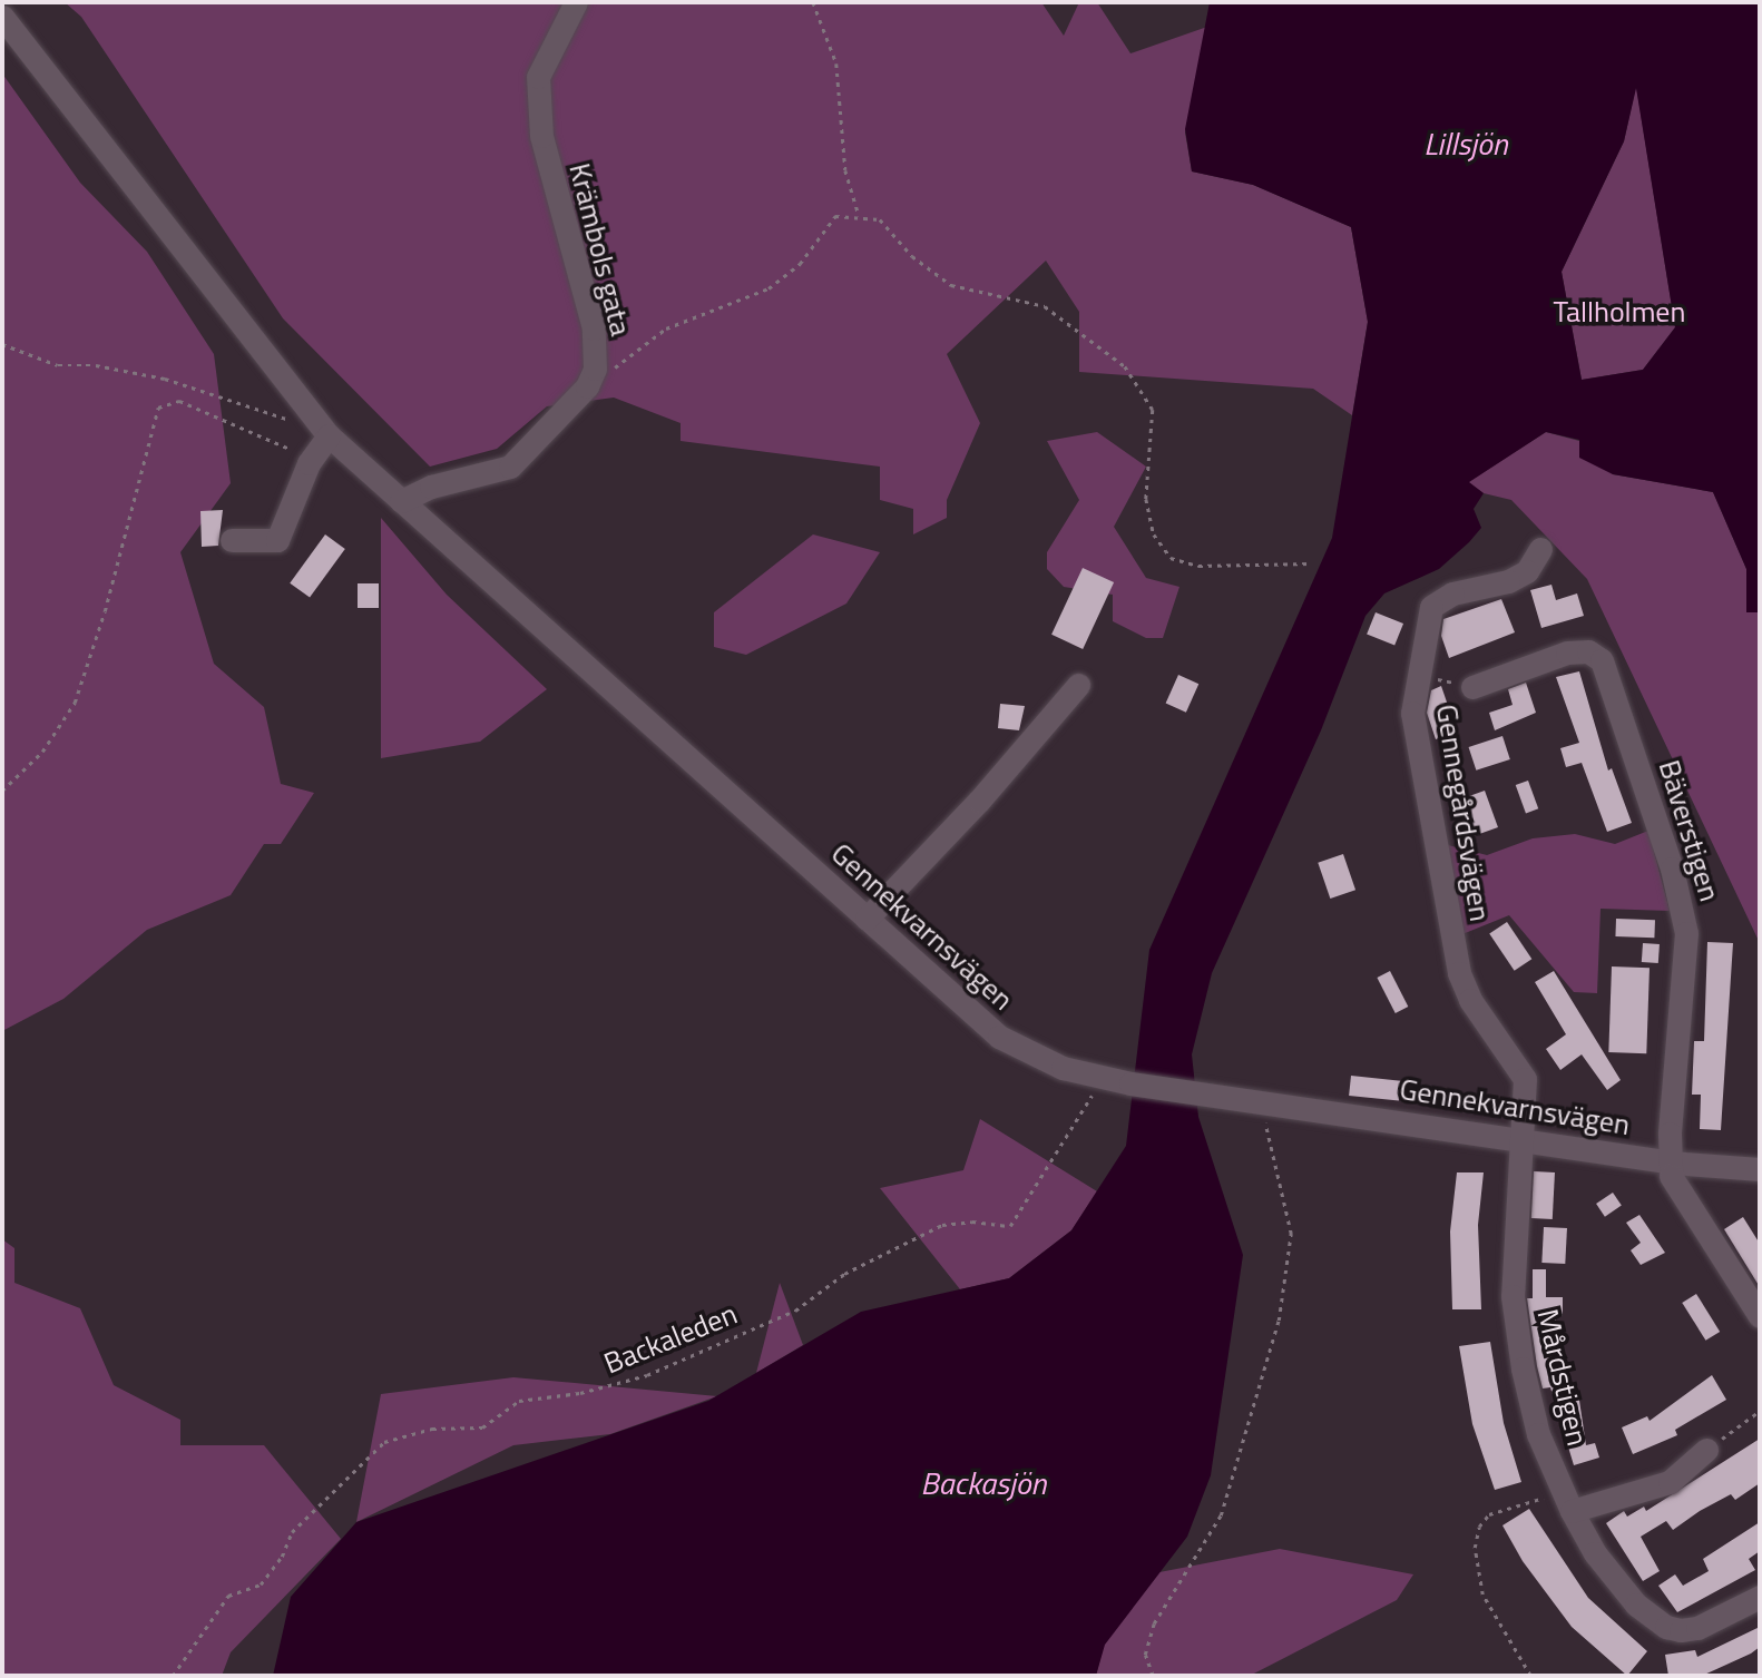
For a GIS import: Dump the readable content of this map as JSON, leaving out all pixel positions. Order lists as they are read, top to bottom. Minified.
{"streets":{"street":["Krämbols gata","Gennegårdsvägen","Bäverstigen","Gennekvarnsvägen","Mårdstigen"],"path":["Backaleden"]},"crossings":[["Krämbols gata","Gennekvarnsvägen"],["Gennegårdsvägen","Gennekvarnsvägen"],["Gennegårdsvägen","Mårdstigen"],["Bäverstigen","Gennekvarnsvägen"],["Gennekvarnsvägen","Backaleden"],["Gennekvarnsvägen","Mårdstigen"]],"water":["Lillsjön","Backasjön"],"parks":["Tallholmen"]}
